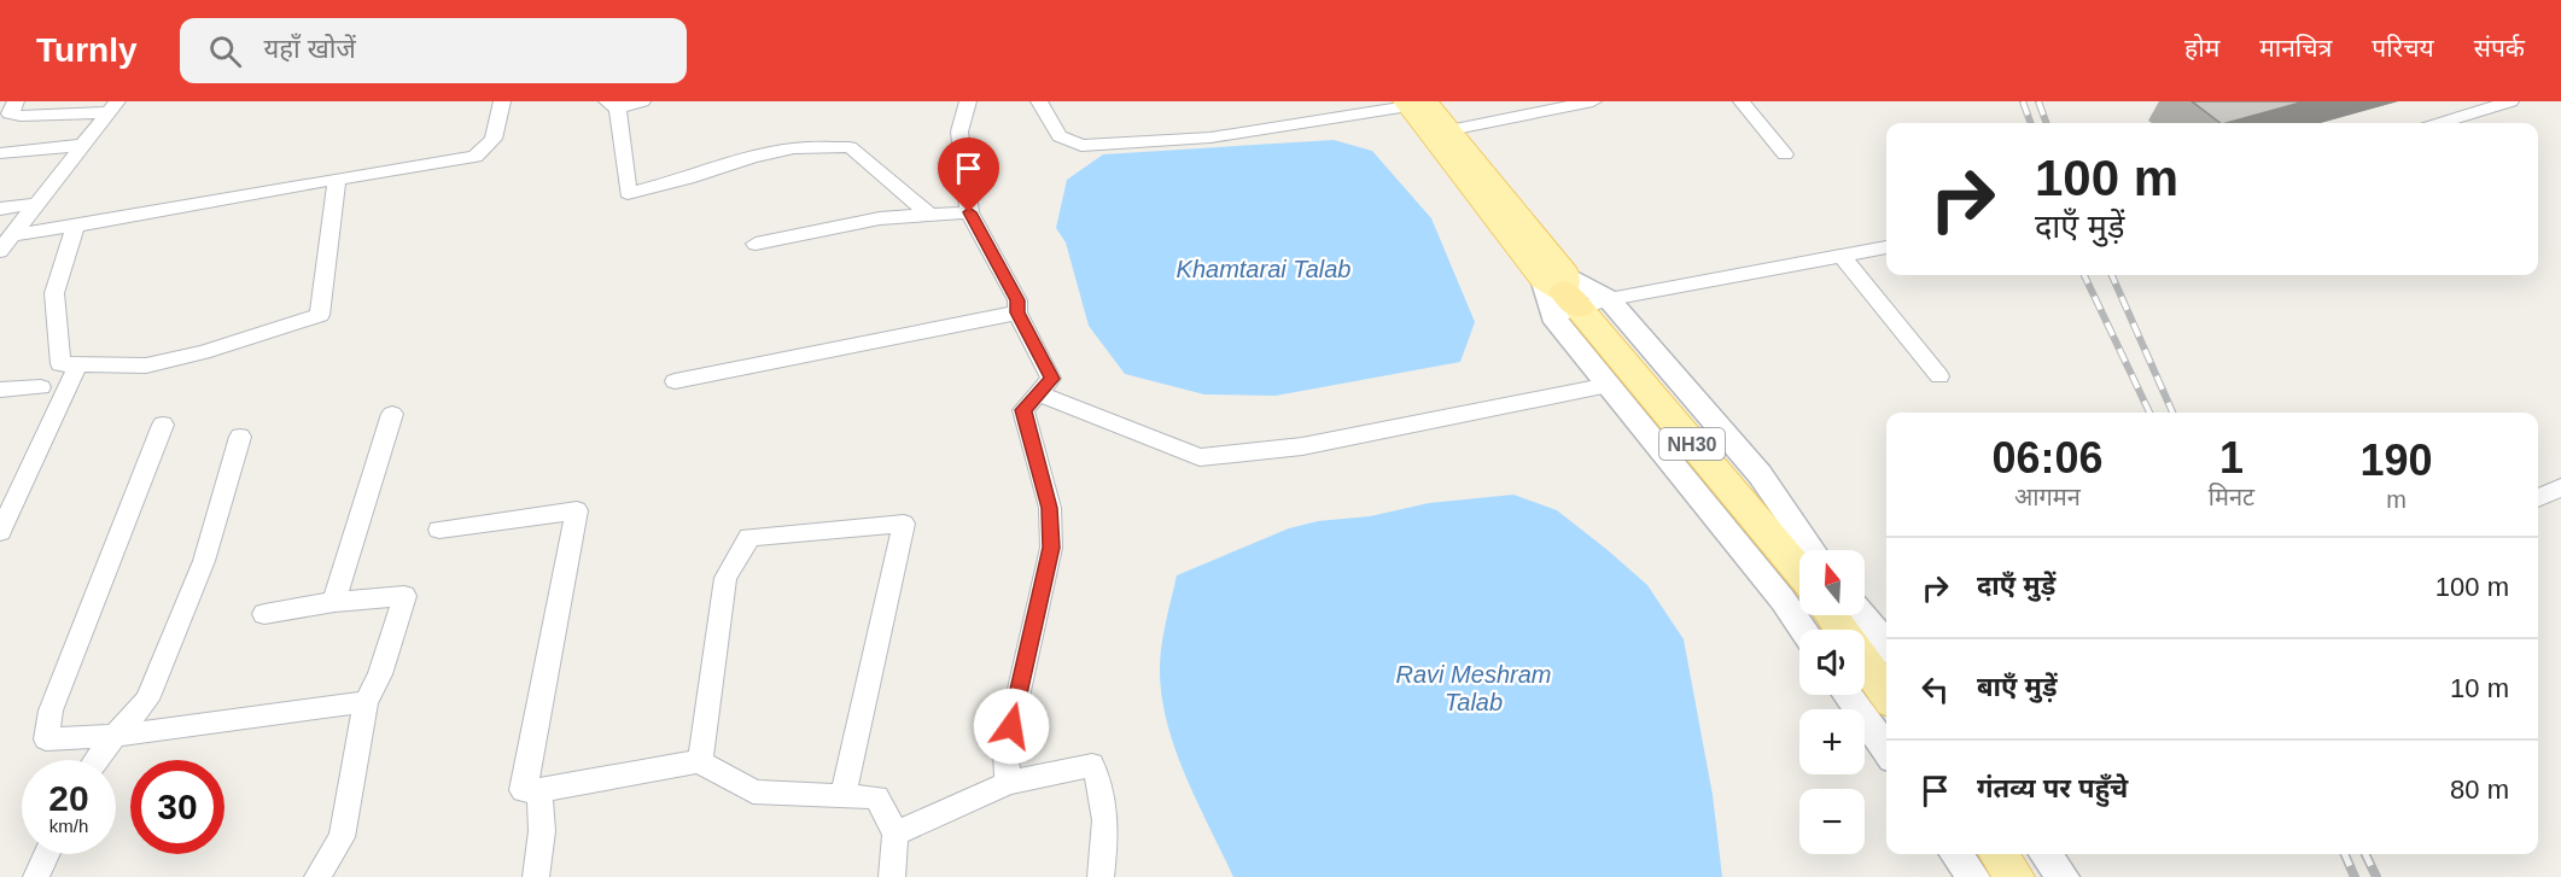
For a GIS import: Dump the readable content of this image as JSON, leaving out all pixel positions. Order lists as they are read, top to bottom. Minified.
{"streets":{"main road":["NH30"]},"water":["Khamtarai Talab","Ravi Meshram Talab"],"north":"top","page":{"header":"Turnly","search":"यहाँ खोजें","nav":["होम","मानचित्र","परिचय","संपर्क"],"turn":["100 m","दाएँ मुड़ें"],"eta":["06:06","आगमन","1","मिनट","190","m"],"list":[{"name":"दाएँ मुड़ें","value":"100 m"},{"name":"बाएँ मुड़ें","value":"10 m"},{"name":"गंतव्य पर पहुँचे","value":"80 m"}],"map_buttons":["+","−"],"speed":"20 km/h","limit":"30"}}
